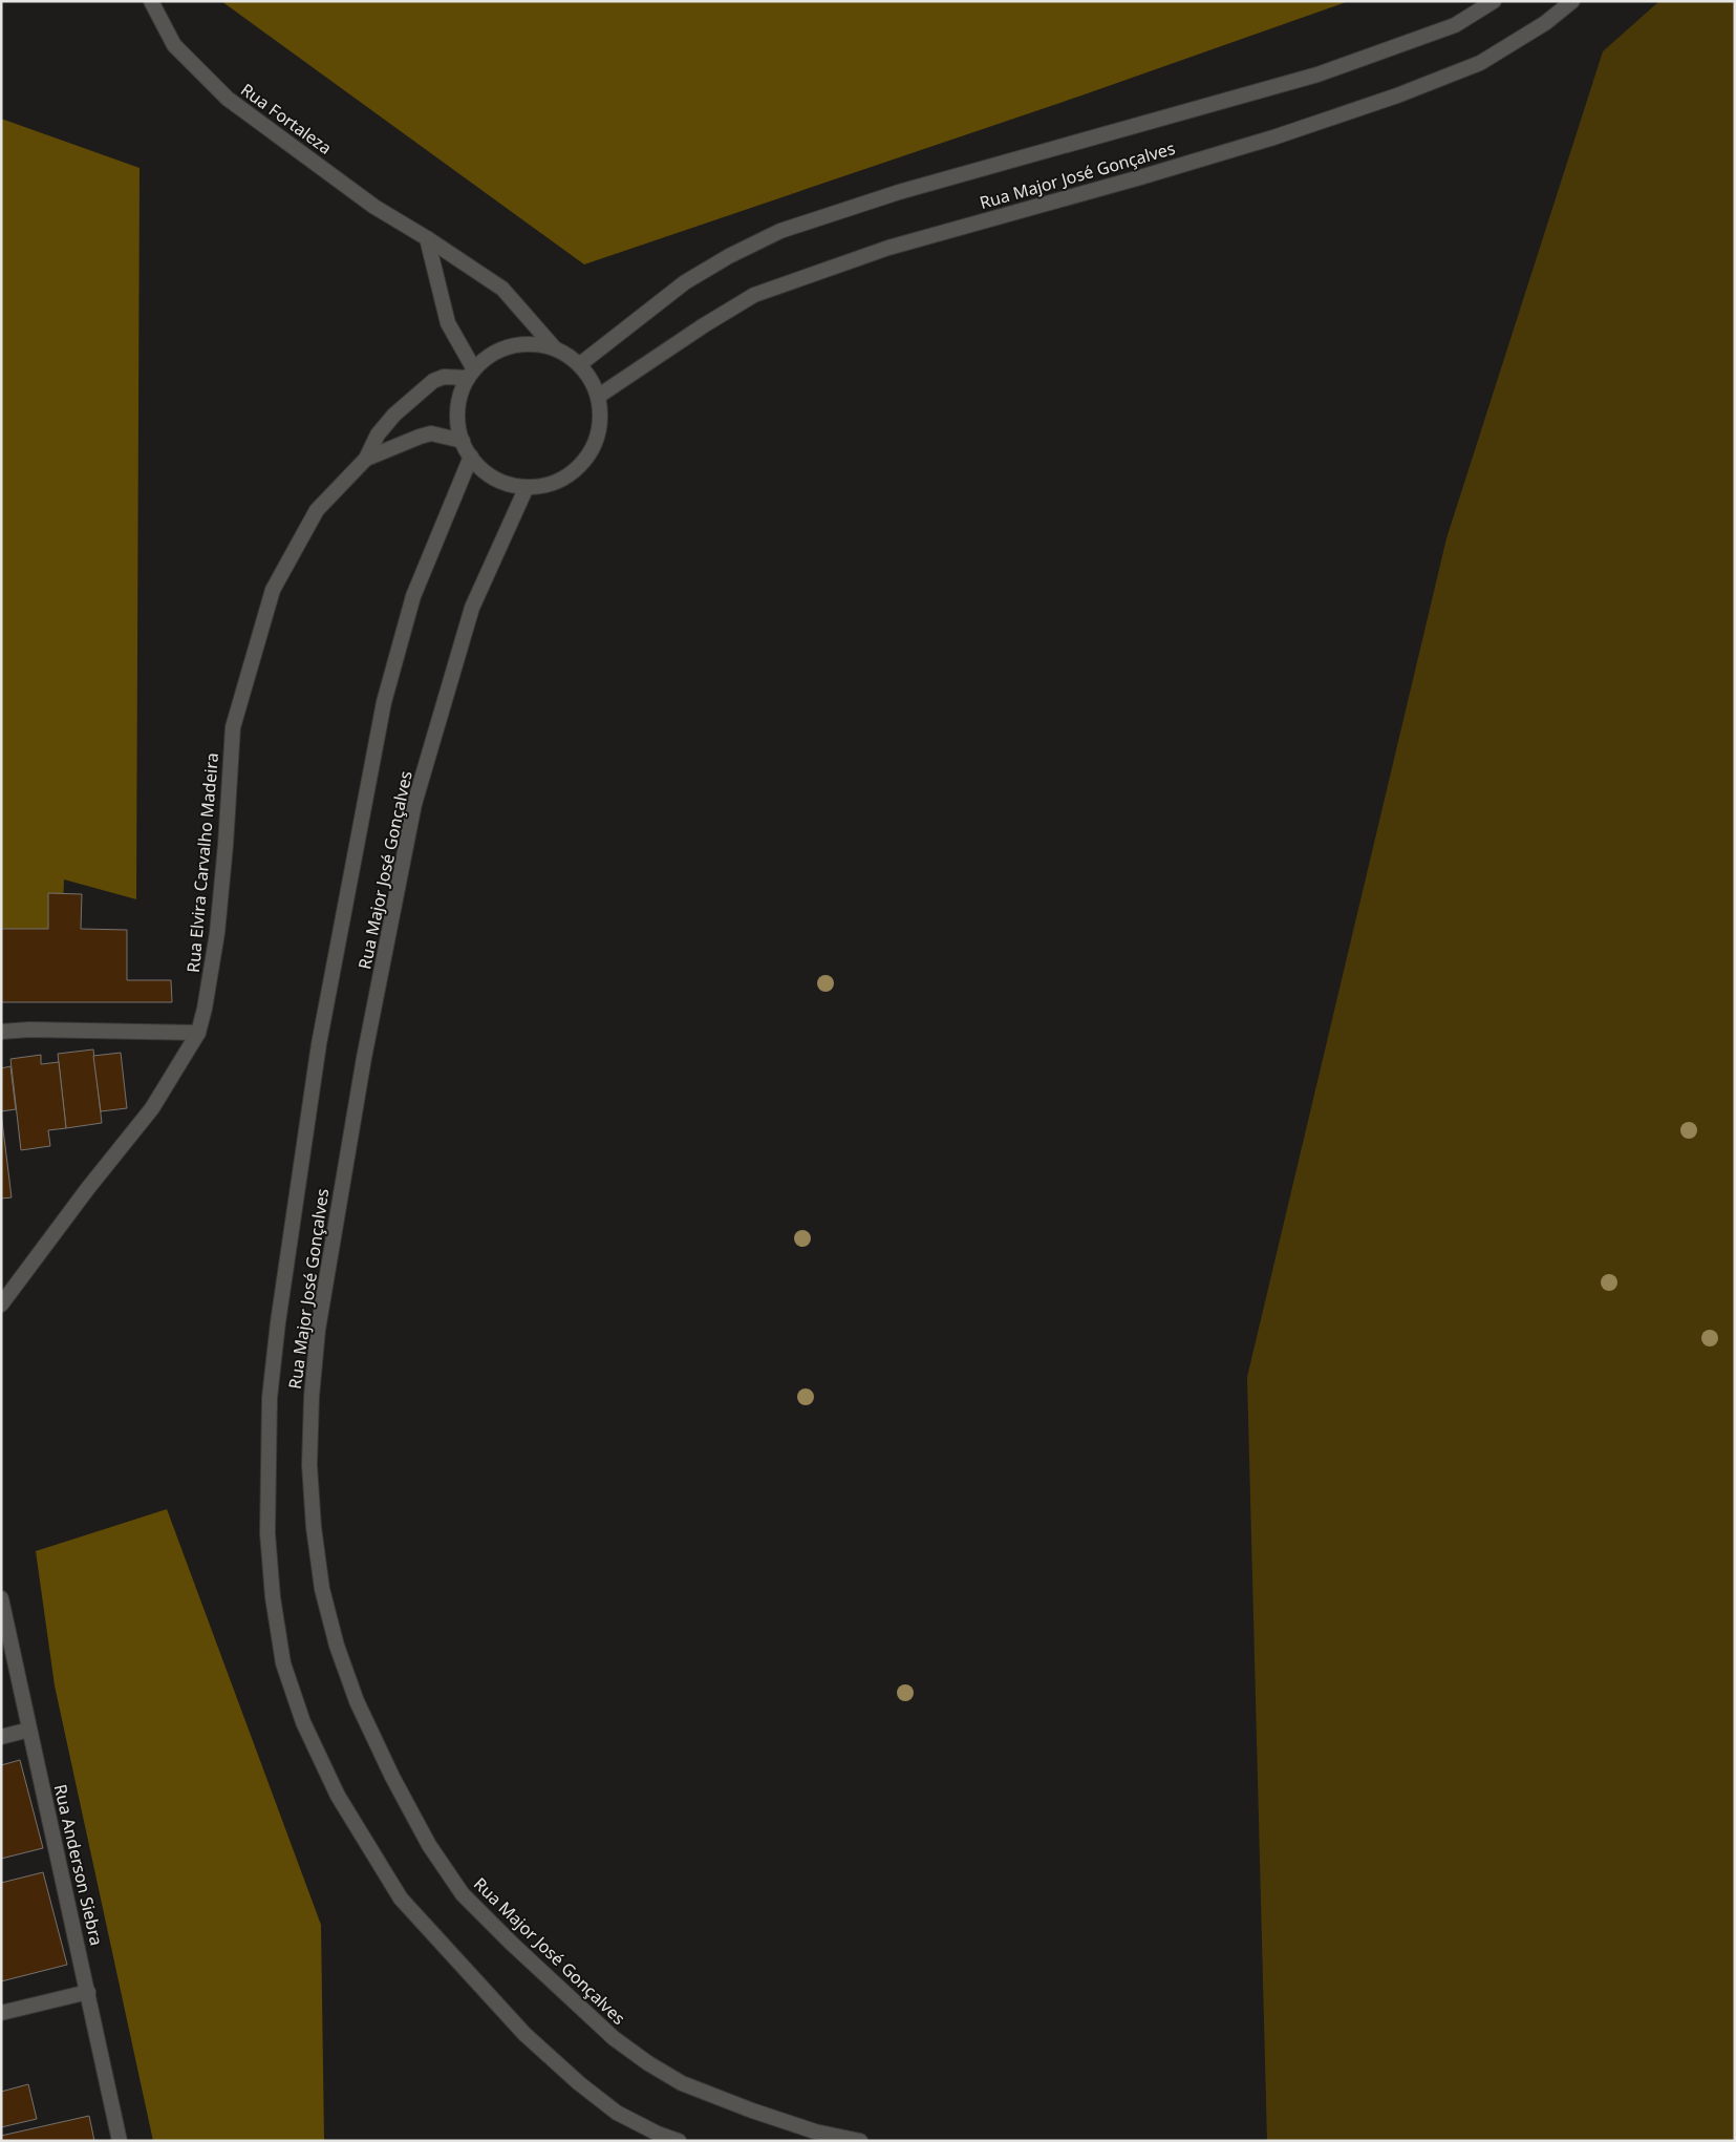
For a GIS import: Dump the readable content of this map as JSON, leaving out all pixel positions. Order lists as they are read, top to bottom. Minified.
{"streets":{"street":["Rua Fortaleza","Rua Major José Gonçalves","Rua Elvira Carvalho Madeira","Rua Anderson Siebra"]},"crossings":[["Rua Fortaleza","Rua Major José Gonçalves"],["Rua Fortaleza","Rua Elvira Carvalho Madeira"],["Rua Major José Gonçalves","Rua Elvira Carvalho Madeira"]]}
